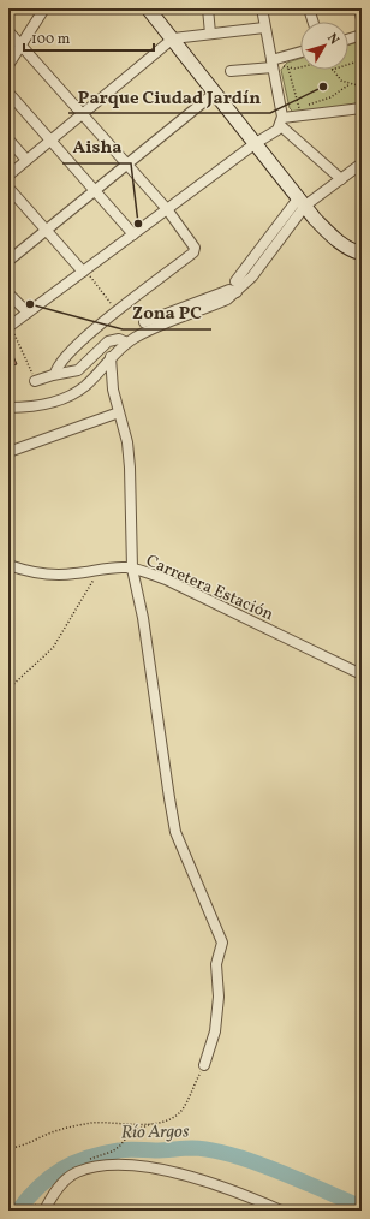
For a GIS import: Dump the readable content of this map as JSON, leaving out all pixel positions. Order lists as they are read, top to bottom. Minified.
{"streets":{"street":["Carretera Estación"]},"water":["Río Argos"],"places":["Parque Ciudad Jardín","Aisha","Zona PC"],"scale_bar":"100 m","north":"top right"}
